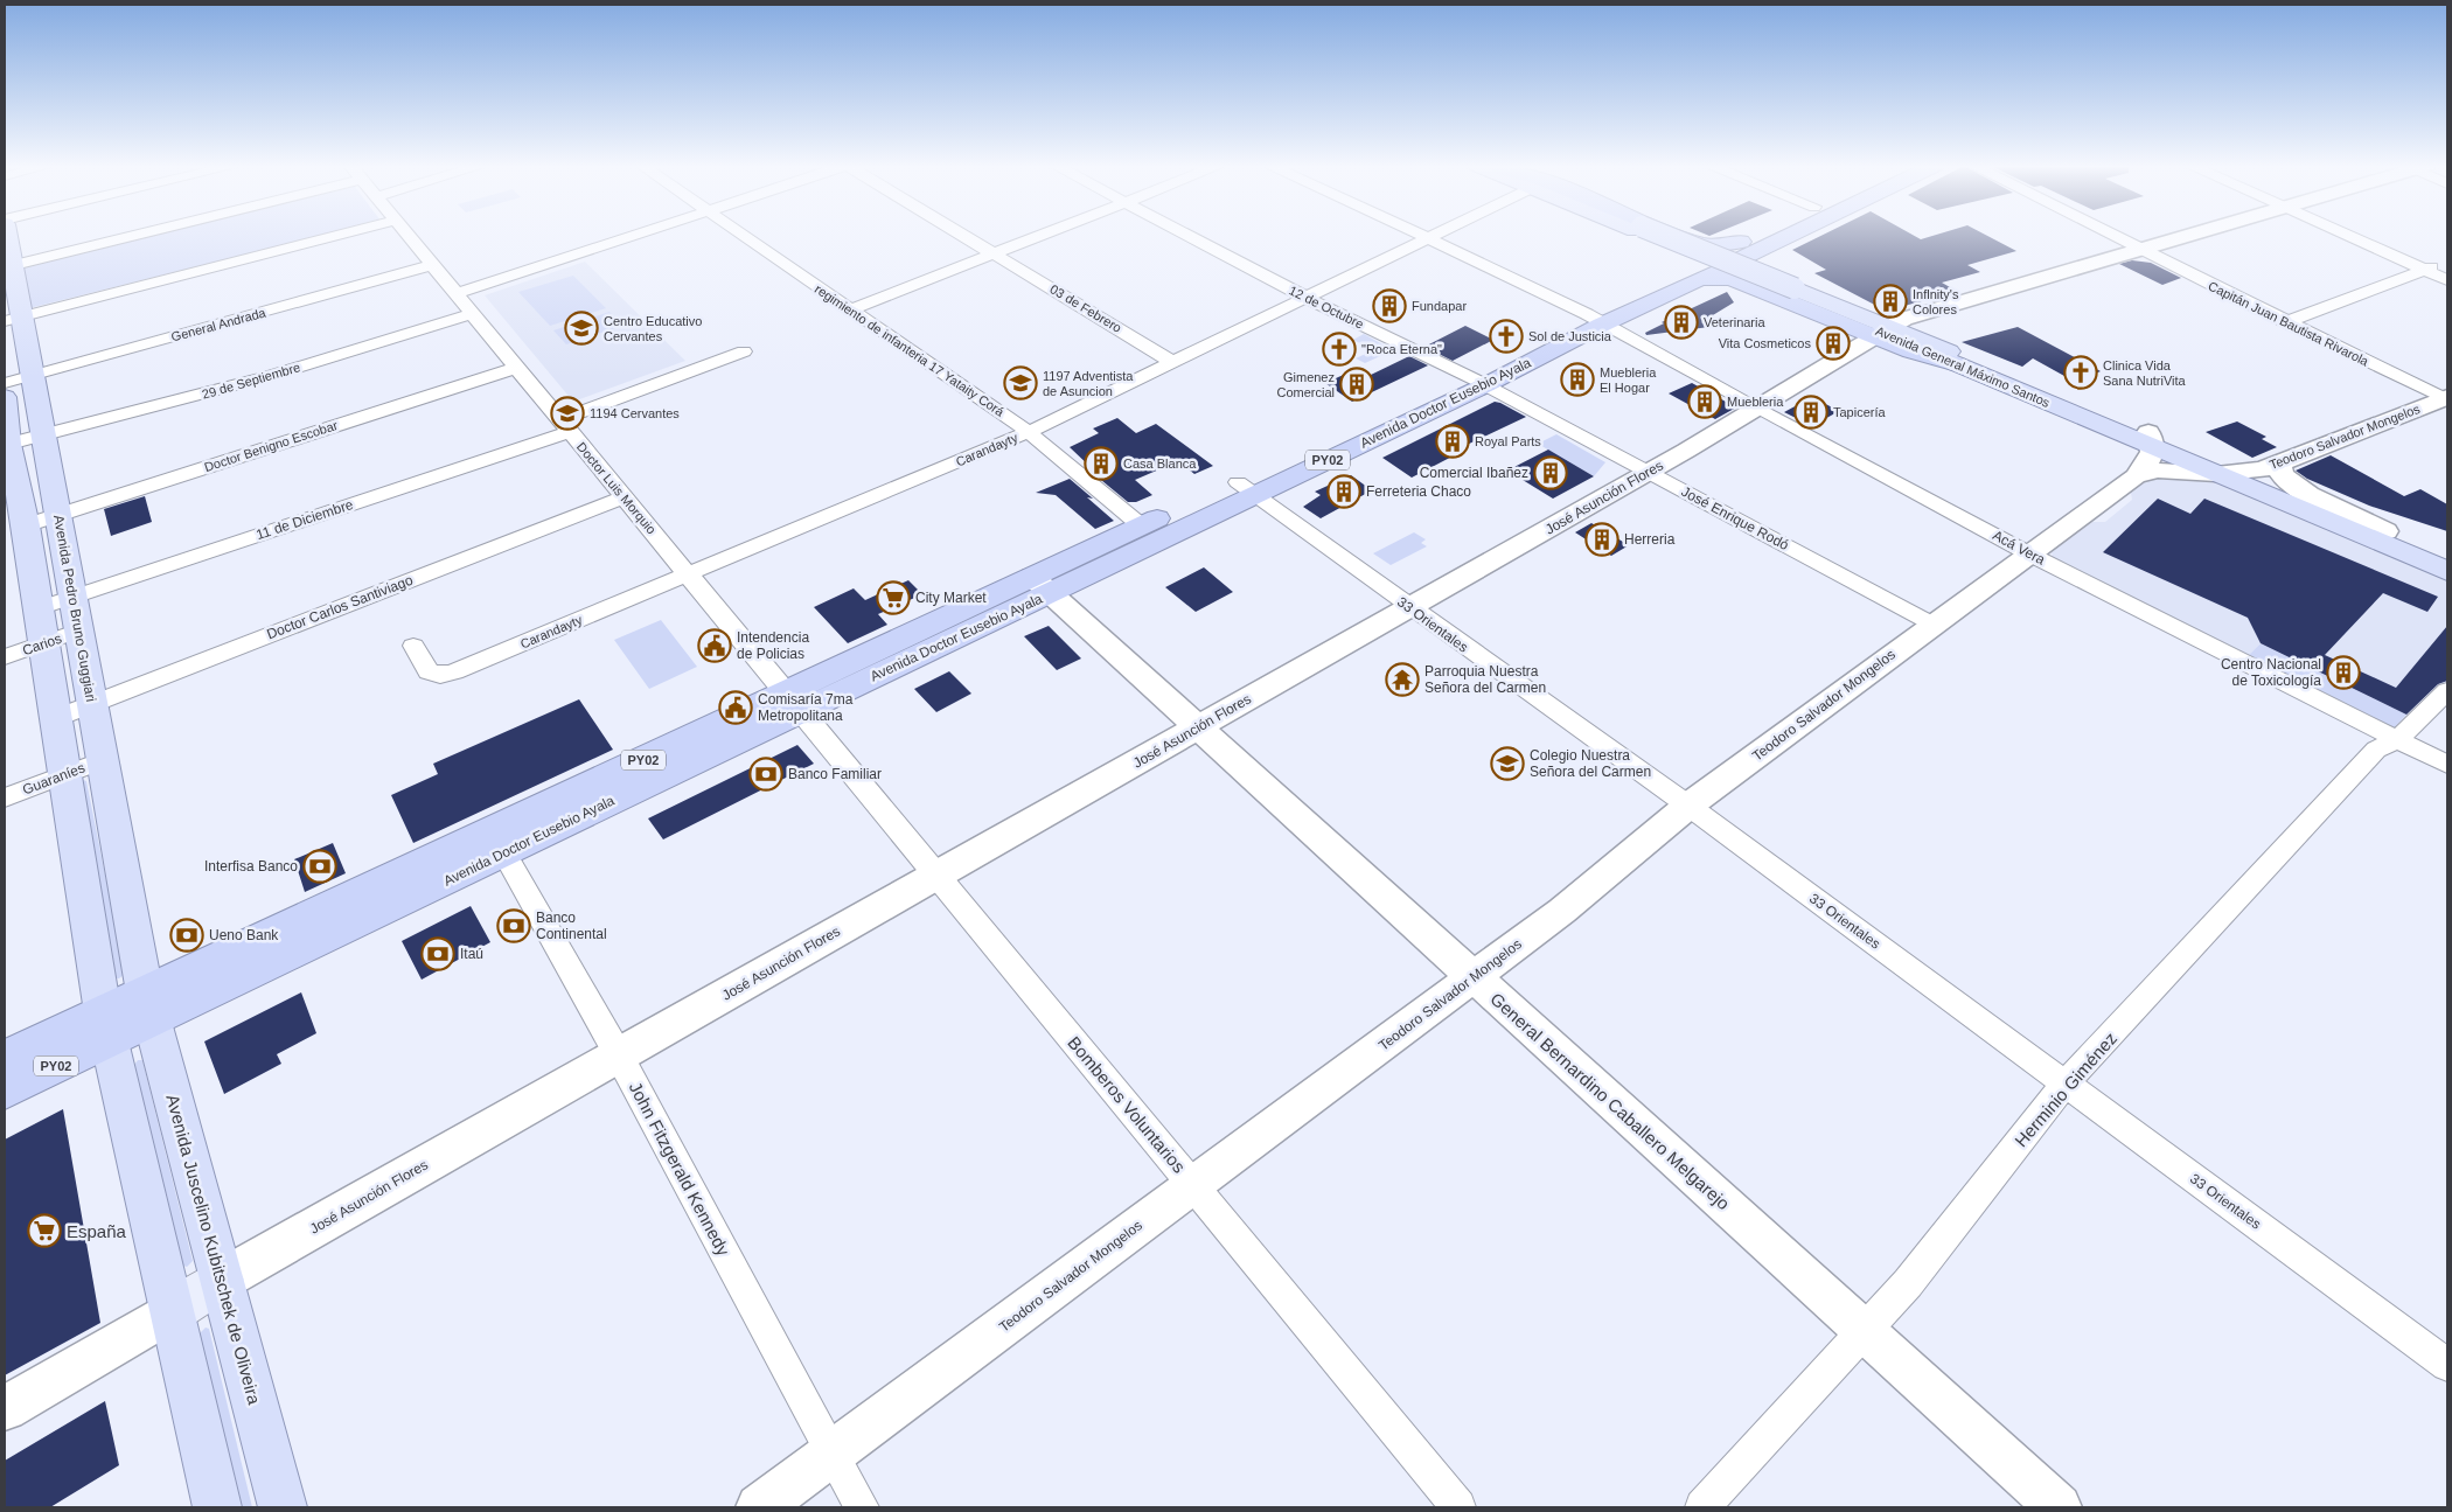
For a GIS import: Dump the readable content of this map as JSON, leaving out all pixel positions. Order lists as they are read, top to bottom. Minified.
{"streets":{"highway":["Avenida Doctor Eusebio Ayala","PY02"],"main road":["Avenida General Máximo Santos","José Asunción Flores","Avenida Pedro Bruno Guggiari","Avenida Juscelino Kubitschek de Oliveira"],"street":["12 de Octubre","03 de Febrero","Capitán Juan Bautista Rivarola","General Andrada","regimiento de infanteria 17 Yataity Corá","29 de Septiembre","Teodoro Salvador Mongelos","Doctor Benigno Escobar","Carandayty","Doctor Luis Morquio","José Enrique Rodó","11 de Diciembre","Acá Vera","Doctor Carlos Santiviago","33 Orientales","Carios","Guaraníes","Herminio Giménez","General Bernardino Caballero Melgarejo","Bomberos Voluntarios","John Fitzgerald Kennedy"]},"crossings":[["12 de Octubre","Avenida Doctor Eusebio Ayala"],["12 de Octubre","Carandayty"],["12 de Octubre","José Enrique Rodó"],["03 de Febrero","Carandayty"],["Capitán Juan Bautista Rivarola","Teodoro Salvador Mongelos"],["Capitán Juan Bautista Rivarola","José Asunción Flores"],["General Andrada","Doctor Luis Morquio"],["General Andrada","Avenida Pedro Bruno Guggiari"],["regimiento de infanteria 17 Yataity Corá","Avenida Doctor Eusebio Ayala"],["regimiento de infanteria 17 Yataity Corá","Carandayty"],["Avenida General Máximo Santos","Teodoro Salvador Mongelos"],["Avenida General Máximo Santos","José Asunción Flores"],["29 de Septiembre","Doctor Luis Morquio"],["29 de Septiembre","Avenida Pedro Bruno Guggiari"],["Avenida Doctor Eusebio Ayala","Doctor Luis Morquio"],["Avenida Doctor Eusebio Ayala","José Enrique Rodó"],["Avenida Doctor Eusebio Ayala","Acá Vera"],["Avenida Doctor Eusebio Ayala","Avenida Pedro Bruno Guggiari"],["Avenida Doctor Eusebio Ayala","33 Orientales"],["Avenida Doctor Eusebio Ayala","General Bernardino Caballero Melgarejo"],["Avenida Doctor Eusebio Ayala","Bomberos Voluntarios"],["Avenida Doctor Eusebio Ayala","John Fitzgerald Kennedy"],["Avenida Doctor Eusebio Ayala","Avenida Juscelino Kubitschek de Oliveira"],["Teodoro Salvador Mongelos","José Enrique Rodó"],["Teodoro Salvador Mongelos","Acá Vera"],["Teodoro Salvador Mongelos","33 Orientales"],["Teodoro Salvador Mongelos","General Bernardino Caballero Melgarejo"],["Teodoro Salvador Mongelos","Bomberos Voluntarios"],["Teodoro Salvador Mongelos","John Fitzgerald Kennedy"],["Doctor Benigno Escobar","Doctor Luis Morquio"],["Doctor Benigno Escobar","Avenida Pedro Bruno Guggiari"],["Carandayty","Doctor Luis Morquio"],["Carandayty","Acá Vera"],["Doctor Luis Morquio","11 de Diciembre"],["Doctor Luis Morquio","Doctor Carlos Santiviago"],["Doctor Luis Morquio","Bomberos Voluntarios"],["José Asunción Flores","José Enrique Rodó"],["José Asunción Flores","Acá Vera"],["José Asunción Flores","33 Orientales"],["José Asunción Flores","General Bernardino Caballero Melgarejo"],["José Asunción Flores","Bomberos Voluntarios"],["José Asunción Flores","John Fitzgerald Kennedy"],["José Asunción Flores","Avenida Juscelino Kubitschek de Oliveira"],["11 de Diciembre","Avenida Pedro Bruno Guggiari"],["Acá Vera","Herminio Giménez"],["Doctor Carlos Santiviago","Avenida Pedro Bruno Guggiari"],["Avenida Pedro Bruno Guggiari","Carios"],["Avenida Pedro Bruno Guggiari","Guaraníes"],["Avenida Pedro Bruno Guggiari","Avenida Juscelino Kubitschek de Oliveira"],["33 Orientales","Herminio Giménez"],["Herminio Giménez","General Bernardino Caballero Melgarejo"]],"places":{"building":["Inflnity's Colores","Fundapar","Veterinaria","Vita Cosmeticos","Muebleria El Hogar","Gimenez Comercial","Muebleria","Tapicería","Royal Parts","Casa Blanca","Comercial Ibañez","Ferreteria Chaco","Herreria","Centro Nacional de Toxicología"],"school or university":["Centro Educativo Cervantes","1197 Adventista de Asuncion","1194 Cervantes","Colegio Nuestra Señora del Carmen"],"church":["Sol de Justicia","\"Roca Eterna\"","Clinica Vida Sana NutriVita"],"supermarket":["City Market","España"],"public building":["Intendencia de Policias","Comisaría 7ma Metropolitana"],"temple":["Parroquia Nuestra Señora del Carmen"],"bank":["Banco Familiar","Interfisa Banco","Banco Continental","Ueno Bank","Itaú"]}}
